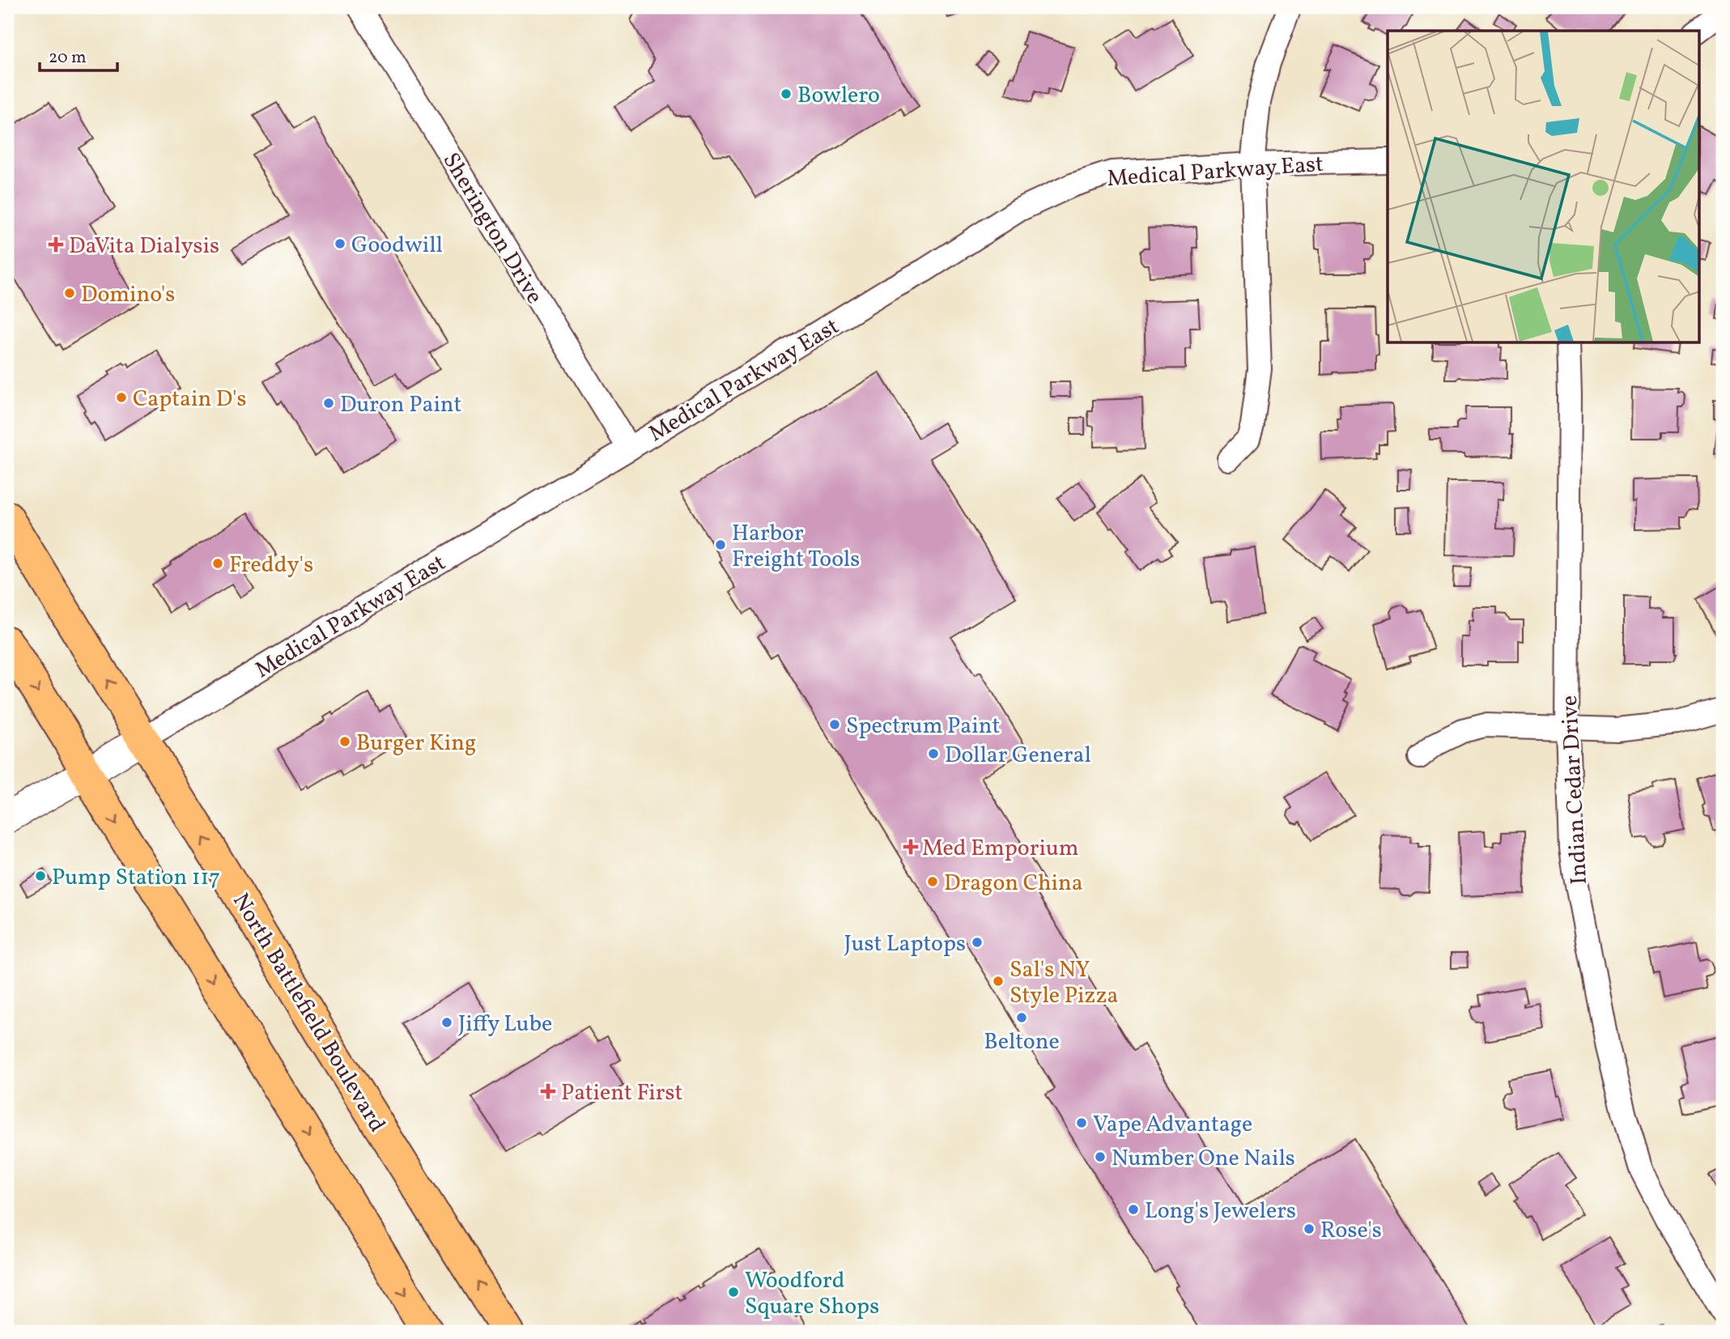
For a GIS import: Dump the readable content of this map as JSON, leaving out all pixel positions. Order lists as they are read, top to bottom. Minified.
{"streets":{"main road":["North Battlefield Boulevard"],"street":["Medical Parkway East","Sherington Drive","Indian Cedar Drive"]},"crossings":[["Medical Parkway East","Sherington Drive"],["Medical Parkway East","North Battlefield Boulevard"]],"places":{"other":["Bowlero","Goodwill","Domino's","Captain D's","Duron Paint","Harbor Freight Tools","Freddy's","Spectrum Paint","Burger King","Dollar General","Pump Station 117","Dragon China","Just Laptops","Sal's NY Style Pizza","Beltone","Jiffy Lube","Vape Advantage","Number One Nails","Long's Jewelers","Rose's","Woodford Square Shops"],"health":["DaVita Dialysis","Med Emporium","Patient First"]},"scale_bar":"20 m"}
